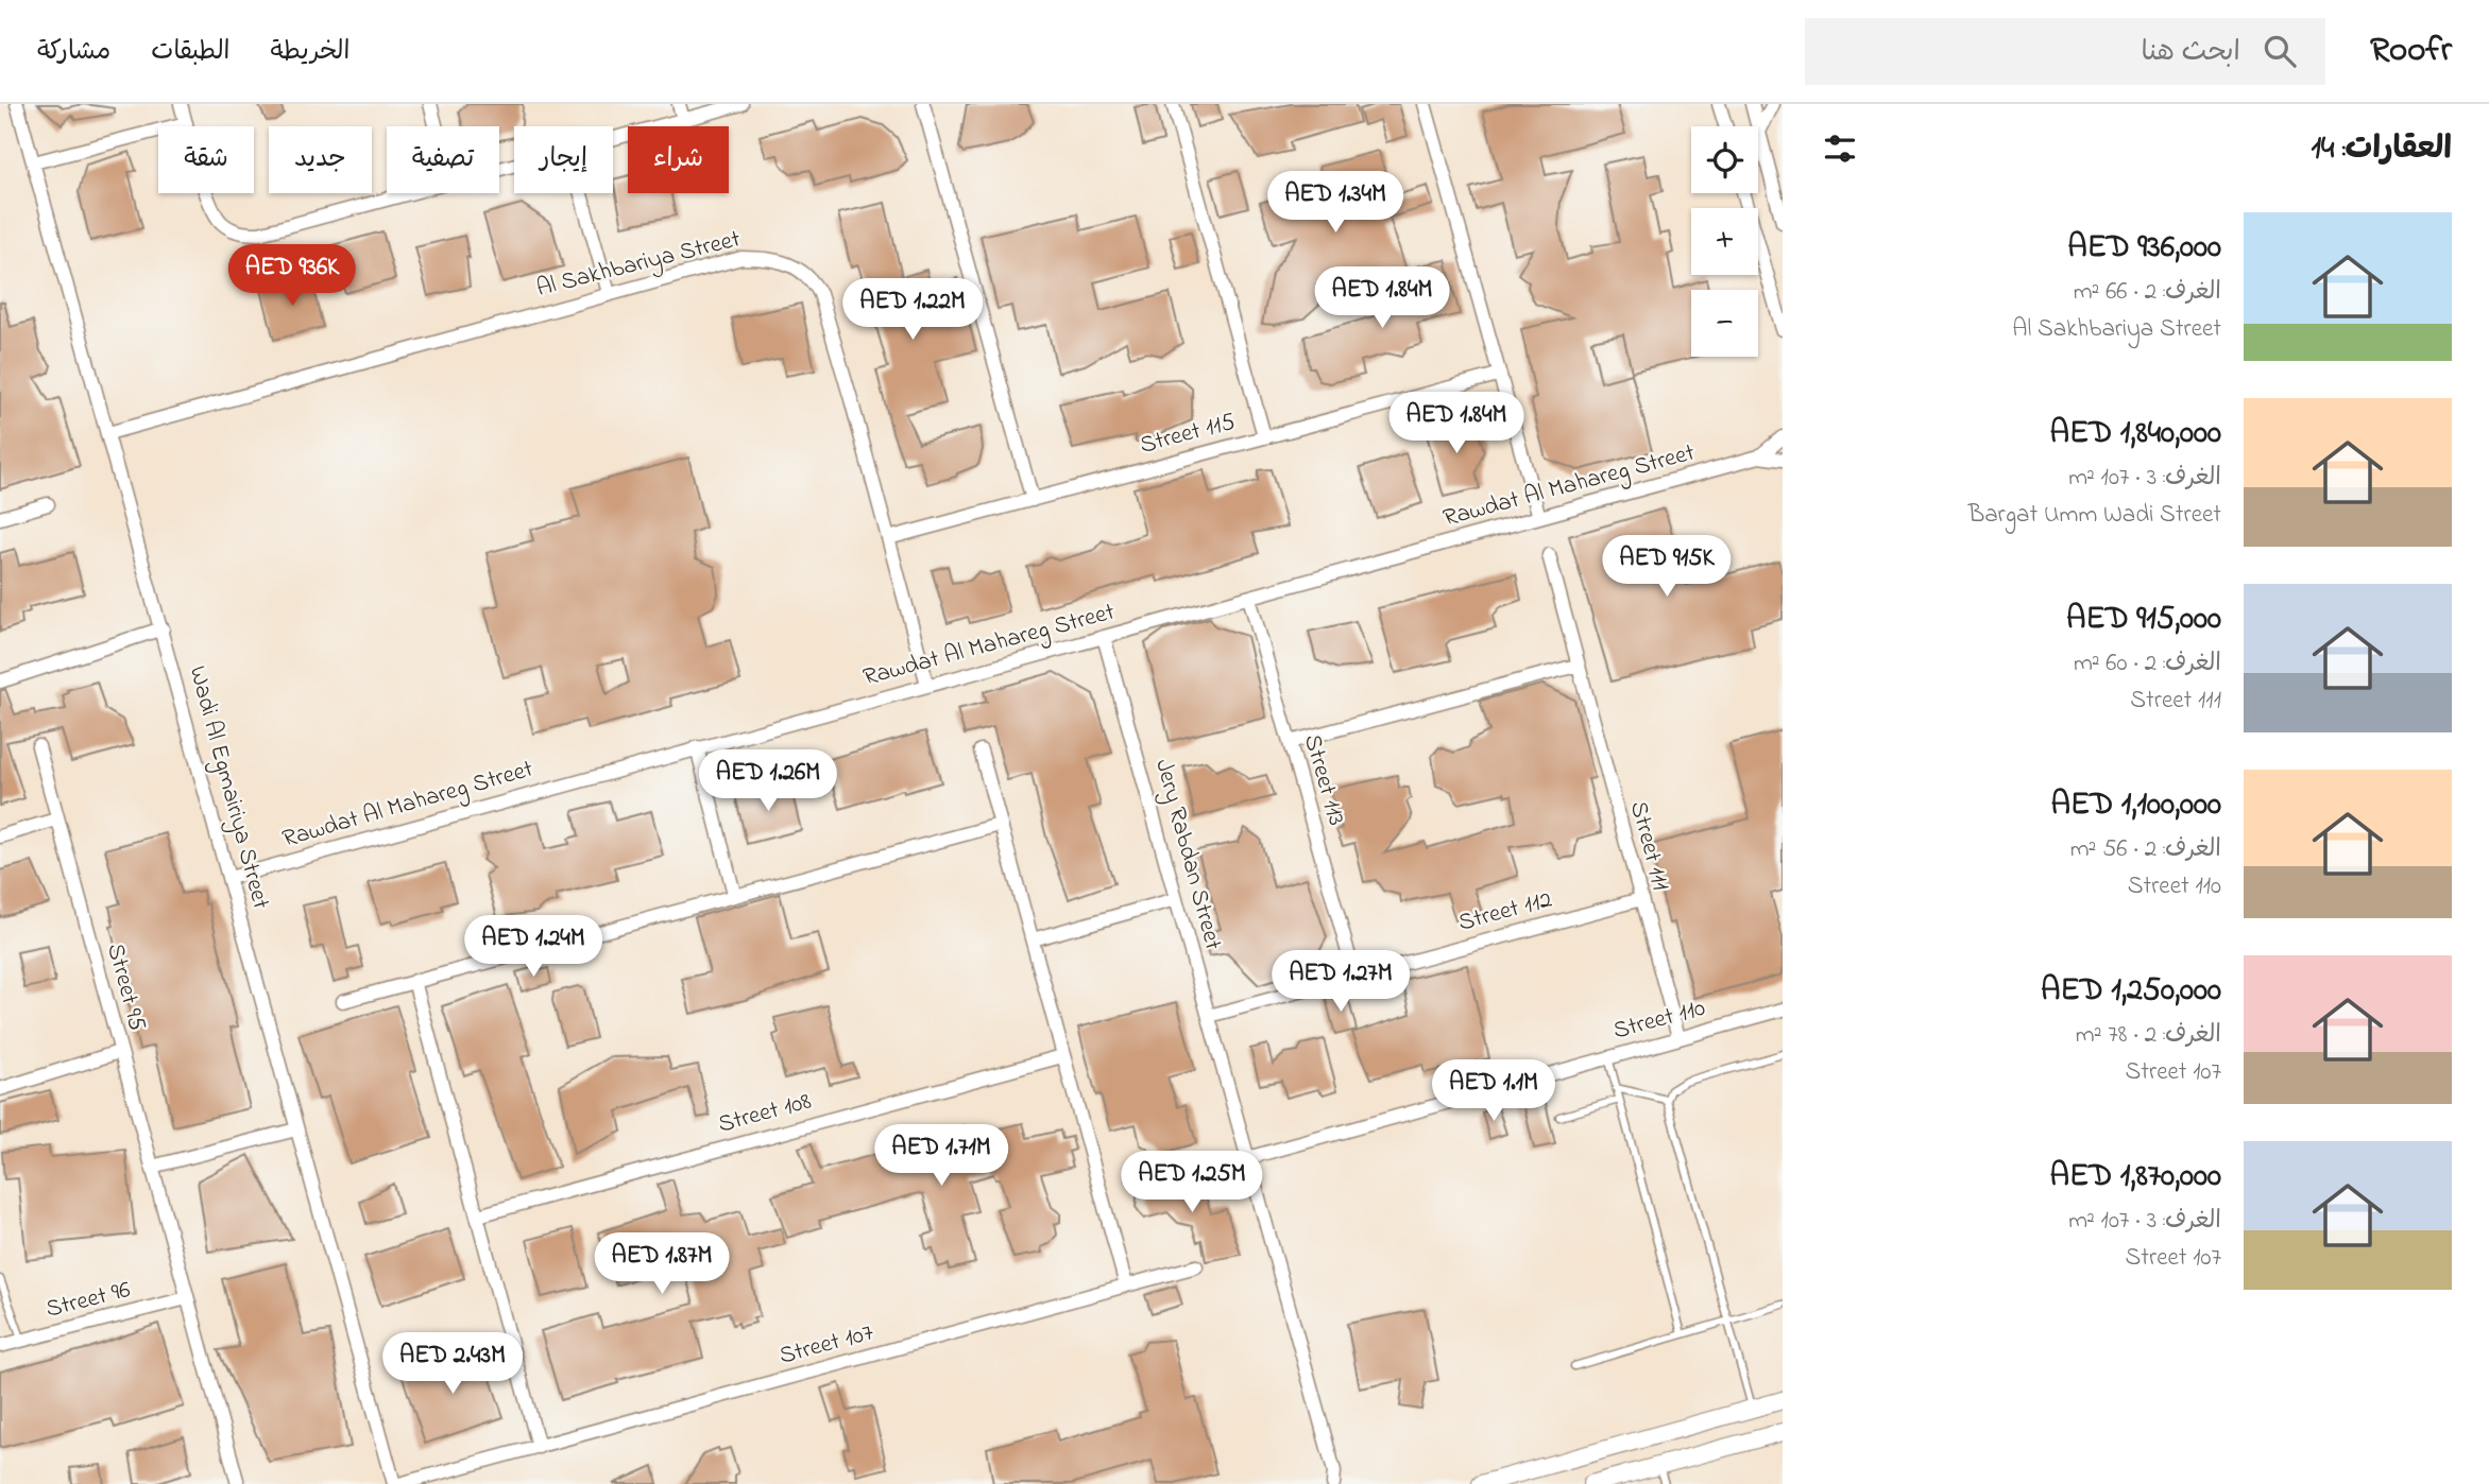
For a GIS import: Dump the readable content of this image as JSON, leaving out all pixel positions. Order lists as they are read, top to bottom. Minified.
{"streets":{"street":["Al Sakhbariya Street","Street 115","Rawdat Al Mahareg Street","Street 113","Wadi Al Egmairiya Street","Street 111","Jery Rabdan Street","Street 112","Street 95","Street 110","Street 108","Street 96","Street 107"]},"crossings":[["Al Sakhbariya Street","Street 115"],["Al Sakhbariya Street","Rawdat Al Mahareg Street"],["Al Sakhbariya Street","Wadi Al Egmairiya Street"],["Rawdat Al Mahareg Street","Street 113"],["Rawdat Al Mahareg Street","Wadi Al Egmairiya Street"],["Rawdat Al Mahareg Street","Jery Rabdan Street"],["Street 113","Street 112"],["Wadi Al Egmairiya Street","Street 107"],["Street 111","Street 112"],["Street 111","Street 110"],["Jery Rabdan Street","Street 112"],["Jery Rabdan Street","Street 110"],["Street 95","Street 96"]],"page":{"header":"Roofr","search":"ابحث هنا","nav":["الخريطة","الطبقات","مشاركة"],"heading":"العقارات: 14","map_buttons":["+","−"],"chip":["شراء","إيجار","تصفية","جديد","شقة"],"price":["AED 1.34M","AED 936K","AED 1.84M","AED 1.22M","AED 1.84M","AED 915K","AED 1.26M","AED 1.24M","AED 1.27M","AED 1.1M","AED 1.71M","AED 1.25M","AED 1.87M","AED 2.43M"],"list":[{"name":"AED 936,000","note":"الغرف: 2 · 66 m² · Al Sakhbariya Street"},{"name":"AED 1,840,000","note":"الغرف: 3 · 107 m² · Bargat Umm Wadi Street"},{"name":"AED 915,000","note":"الغرف: 2 · 60 m² · Street 111"},{"name":"AED 1,100,000","note":"الغرف: 2 · 56 m² · Street 110"},{"name":"AED 1,250,000","note":"الغرف: 2 · 78 m² · Street 107"},{"name":"AED 1,870,000","note":"الغرف: 3 · 107 m² · Street 107"}]}}
